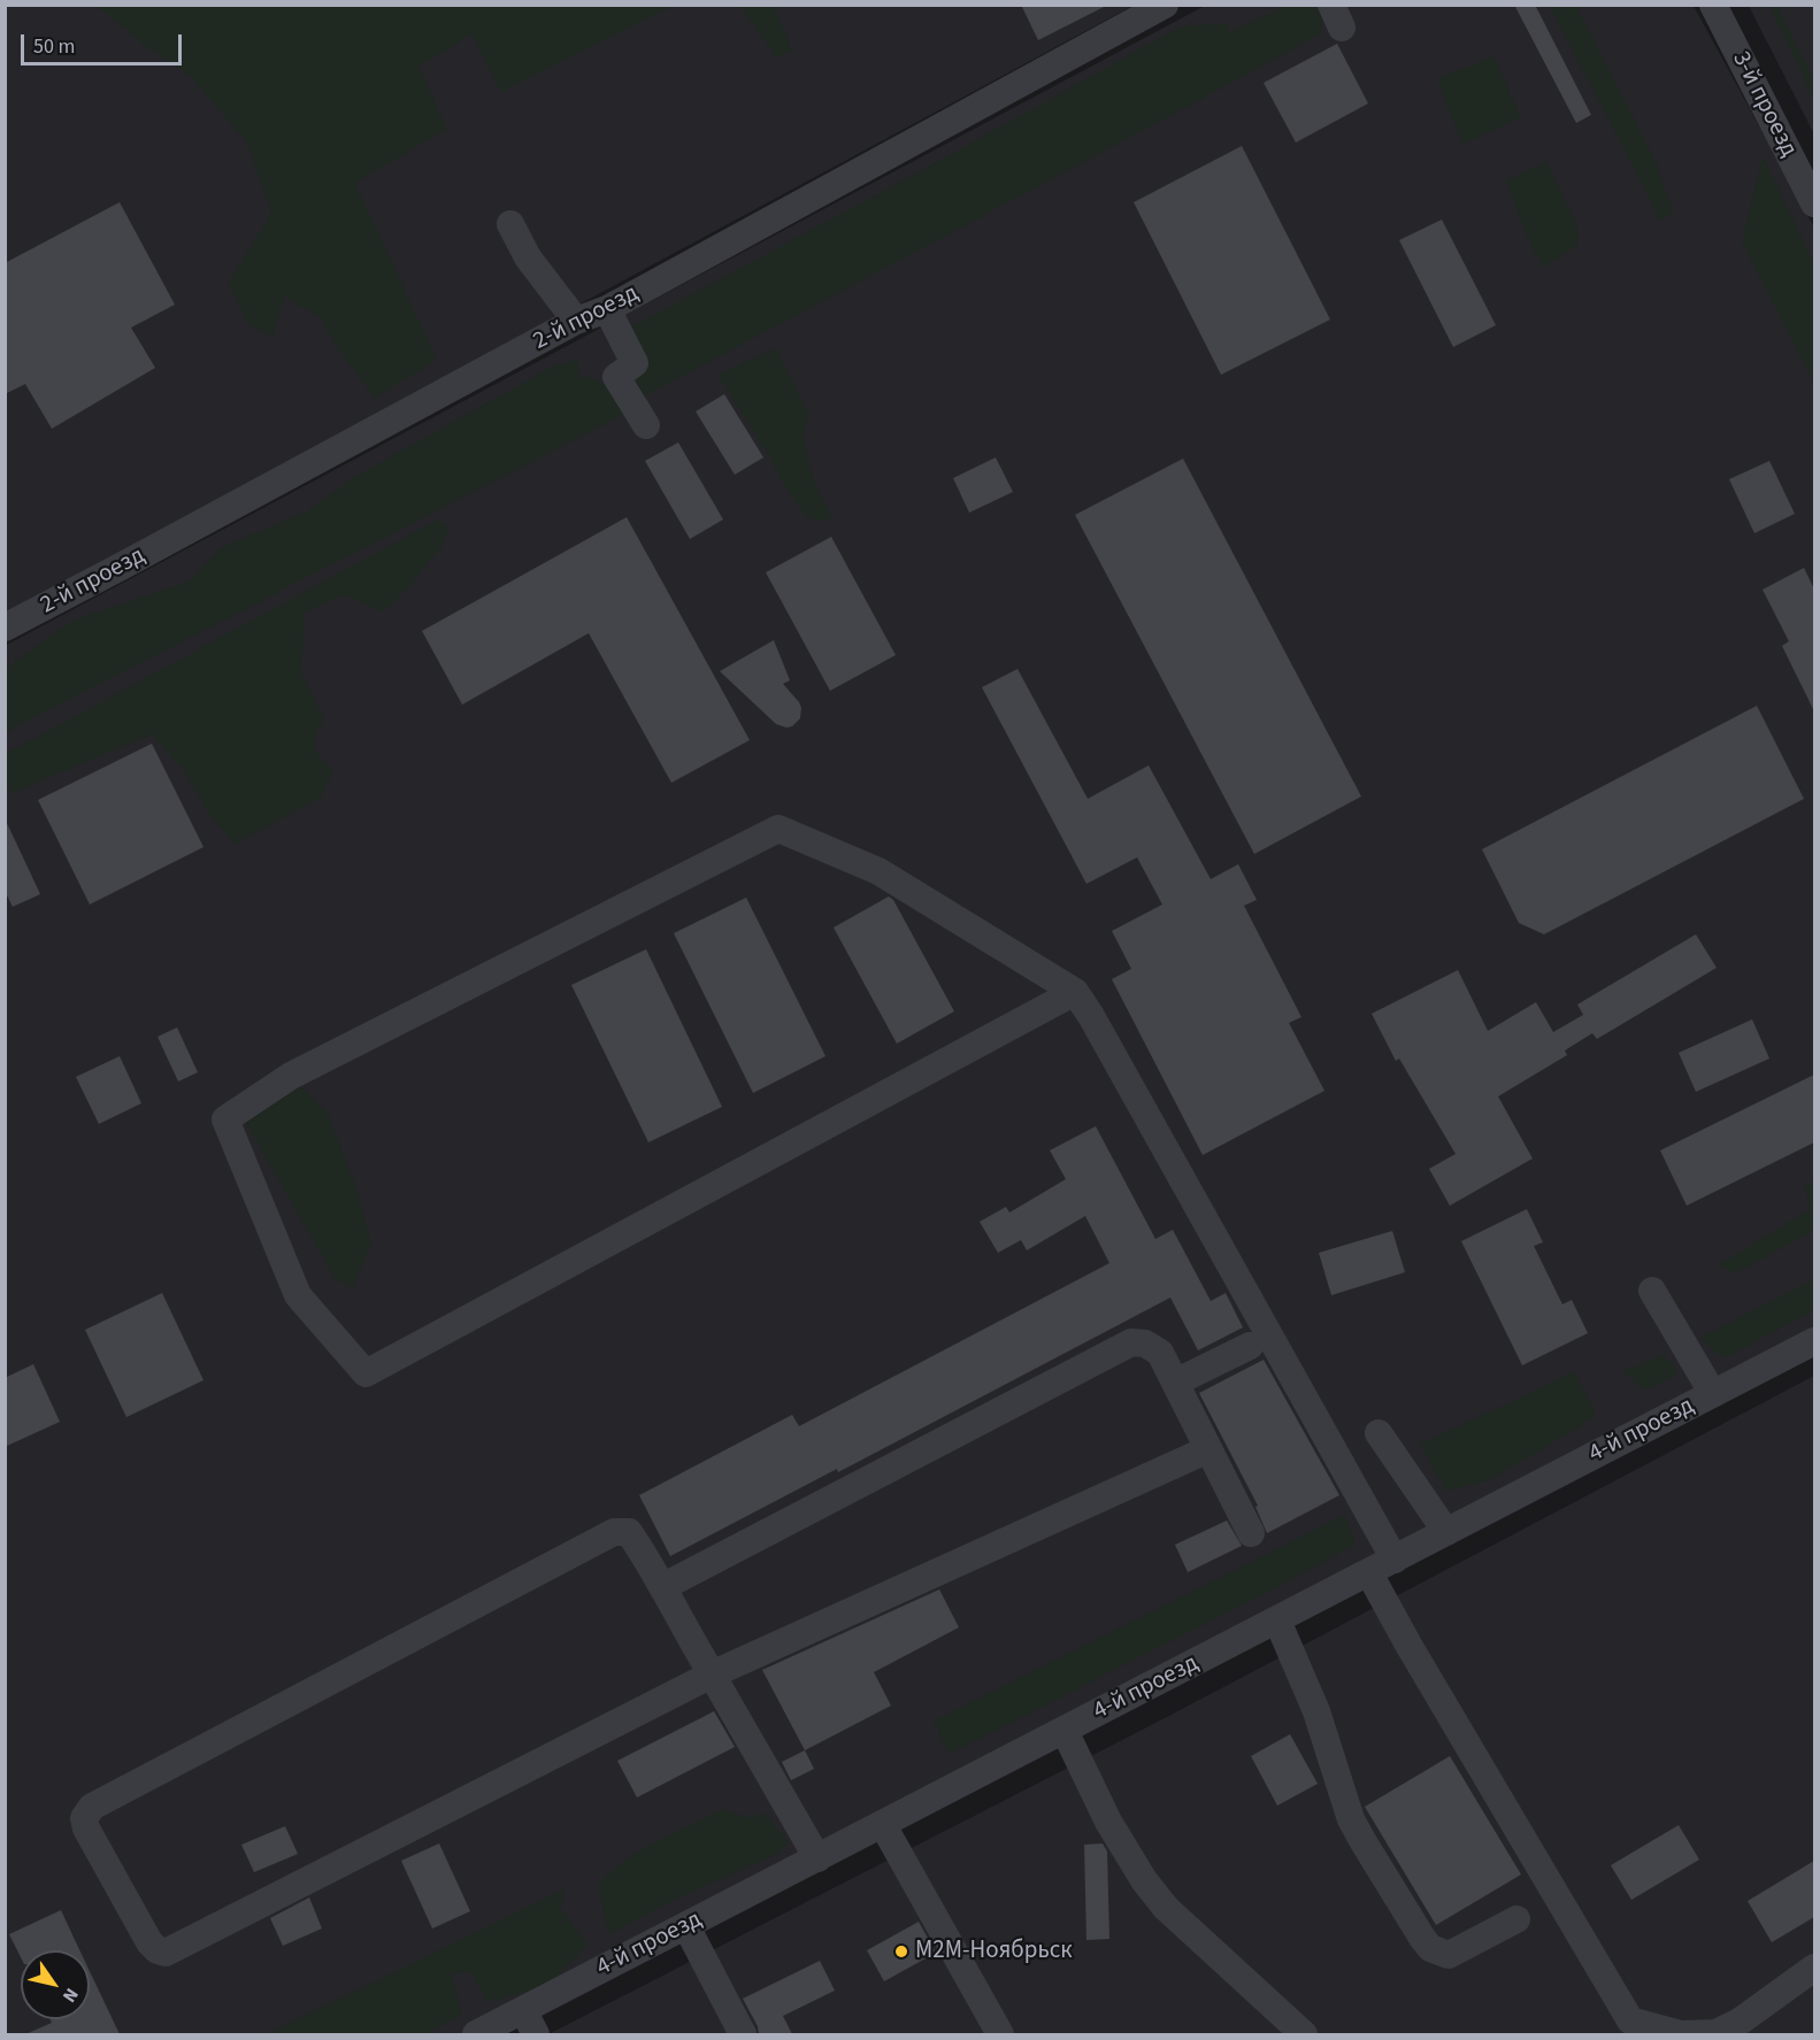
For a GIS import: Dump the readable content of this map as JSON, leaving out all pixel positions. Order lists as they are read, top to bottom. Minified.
{"streets":{"street":["3-й проезд","2-й проезд","4-й проезд"]},"places":["М2М-Ноябрьск"],"scale_bar":"50 m","north":"bottom right"}
